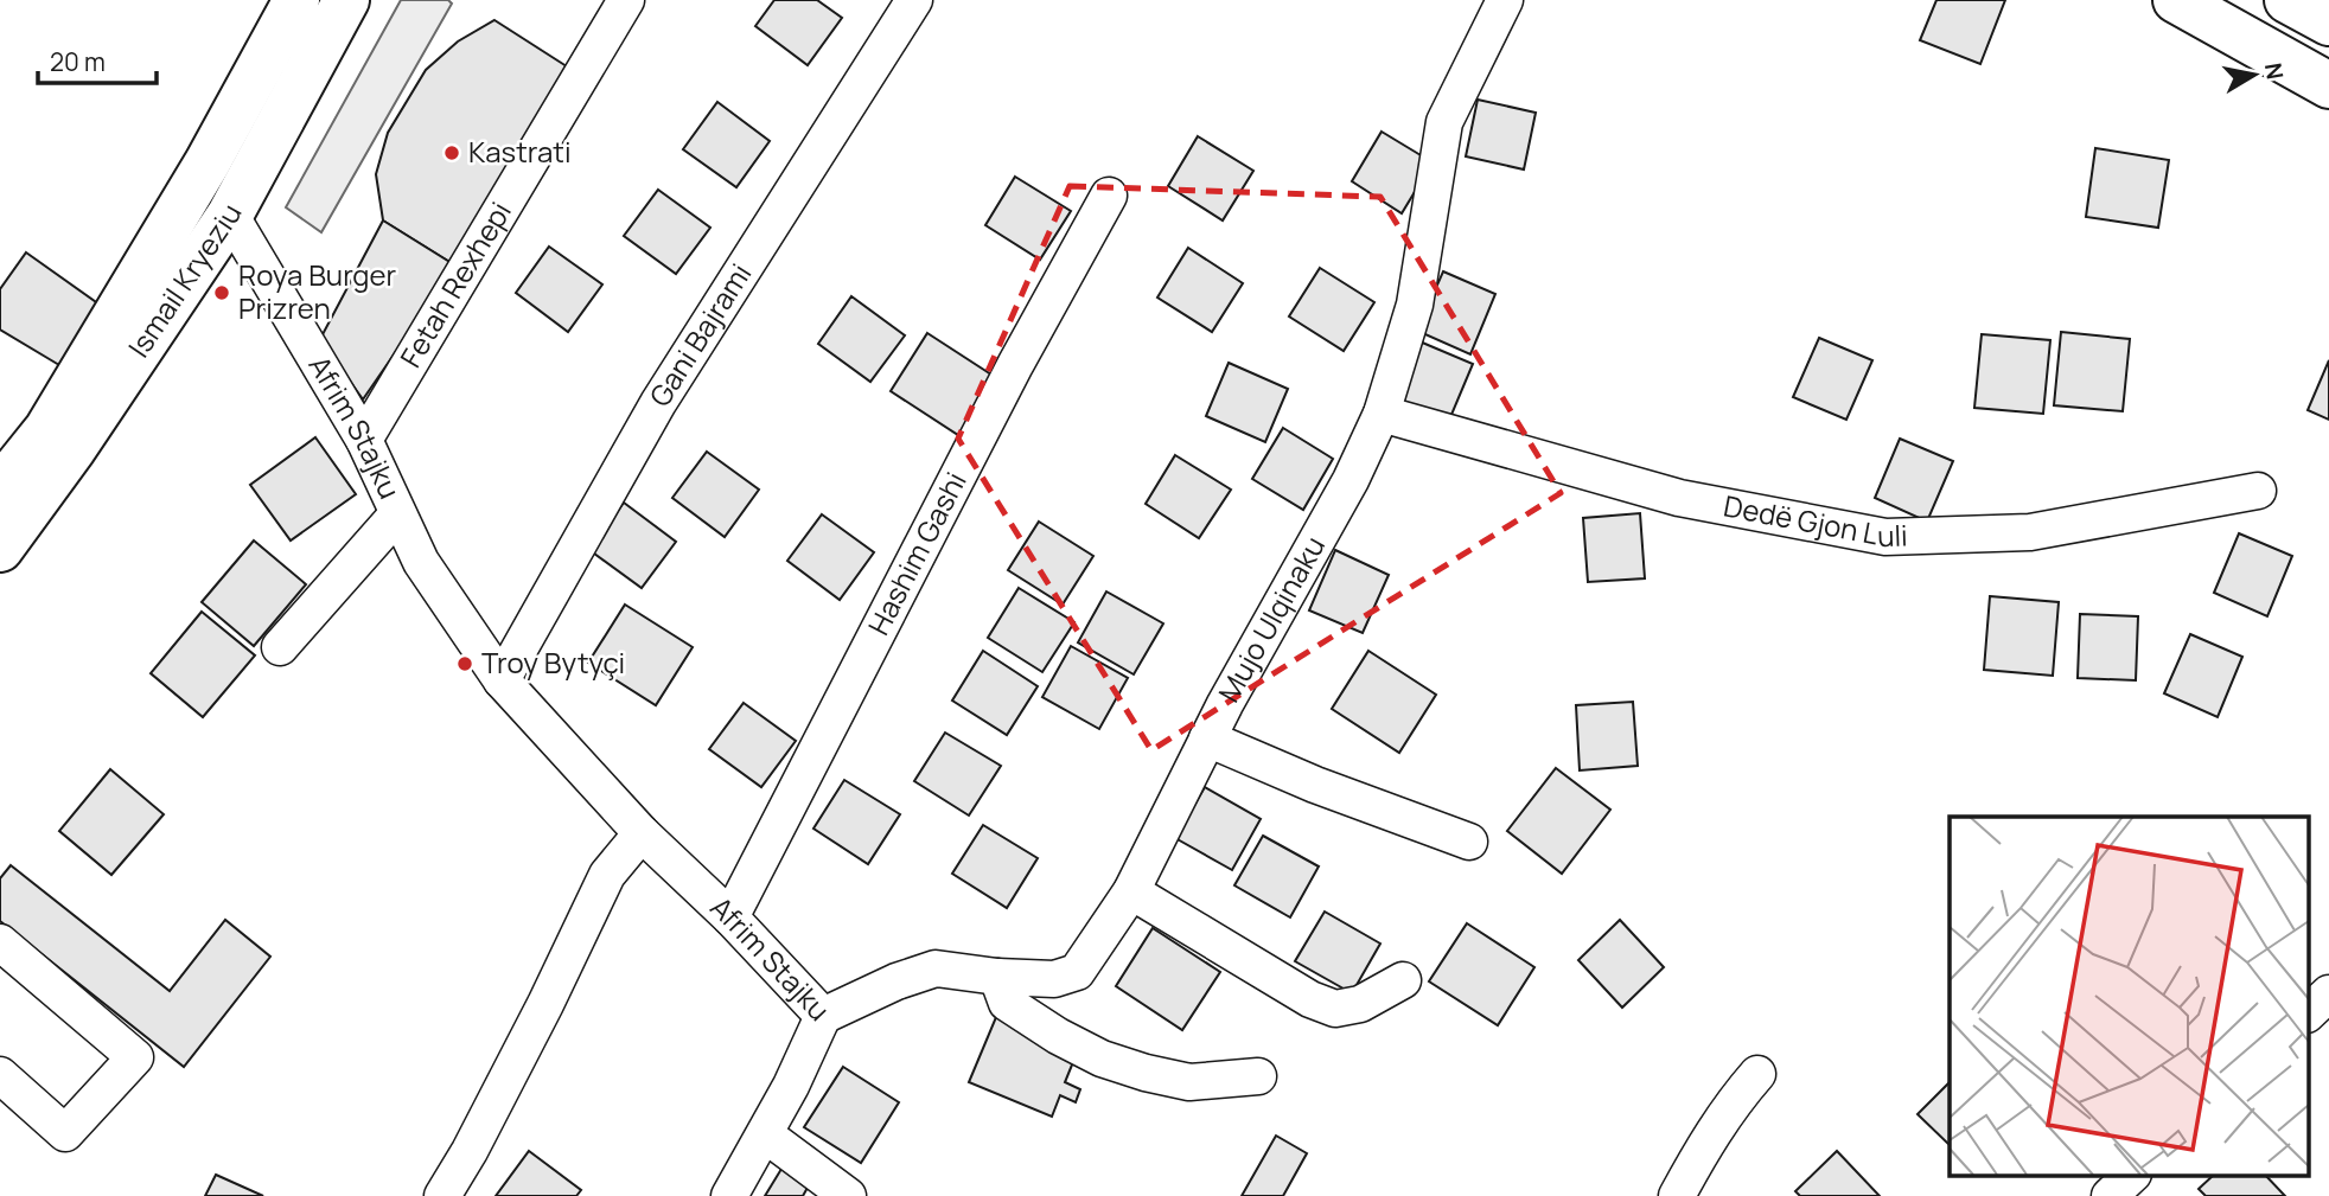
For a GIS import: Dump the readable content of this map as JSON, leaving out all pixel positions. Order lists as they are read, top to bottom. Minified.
{"streets":{"main road":["Ismail Kryeziu"],"street":["Fetah Rexhepi","Gani Bajrami","Afrim Stajku","Dedë Gjon Luli","Hashim Gashi","Mujo Ulqinaku"]},"crossings":[["Ismail Kryeziu","Afrim Stajku"],["Fetah Rexhepi","Afrim Stajku"],["Gani Bajrami","Afrim Stajku"],["Afrim Stajku","Hashim Gashi"],["Afrim Stajku","Mujo Ulqinaku"],["Dedë Gjon Luli","Mujo Ulqinaku"]],"places":["Kastrati","Roya Burger Prizren","Troy Bytyçi"],"scale_bar":"20 m","north":"right"}
